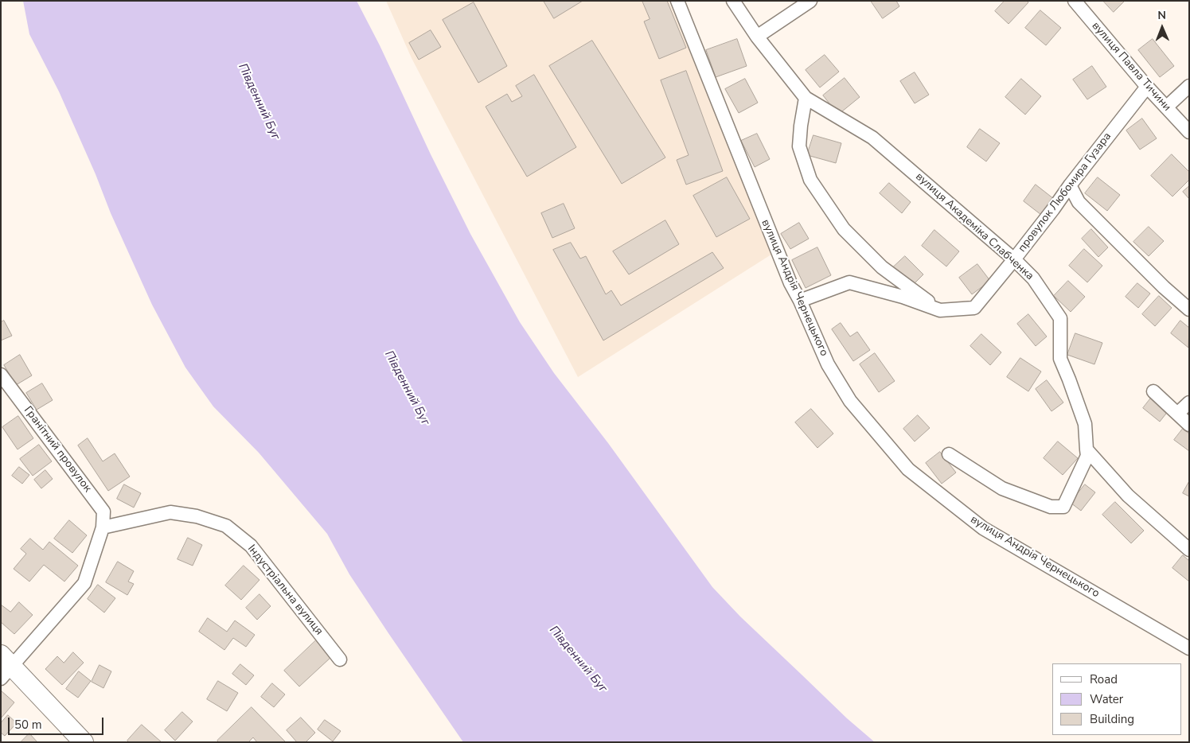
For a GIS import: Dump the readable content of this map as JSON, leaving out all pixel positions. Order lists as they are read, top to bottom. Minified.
{"streets":{"street":["вулиця Павла Тичини","провулок Любомира Гузара","вулиця Академіка Слабченка","вулиця Андрія Чернецького","Гранітний провулок","Індустріальна вулиця"]},"crossings":[["вулиця Павла Тичини","провулок Любомира Гузара"],["провулок Любомира Гузара","вулиця Академіка Слабченка"],["Гранітний провулок","Індустріальна вулиця"]],"water":["Південний Буг"],"legend":["Road","Water","Building"],"scale_bar":"50 m","north":"top"}
